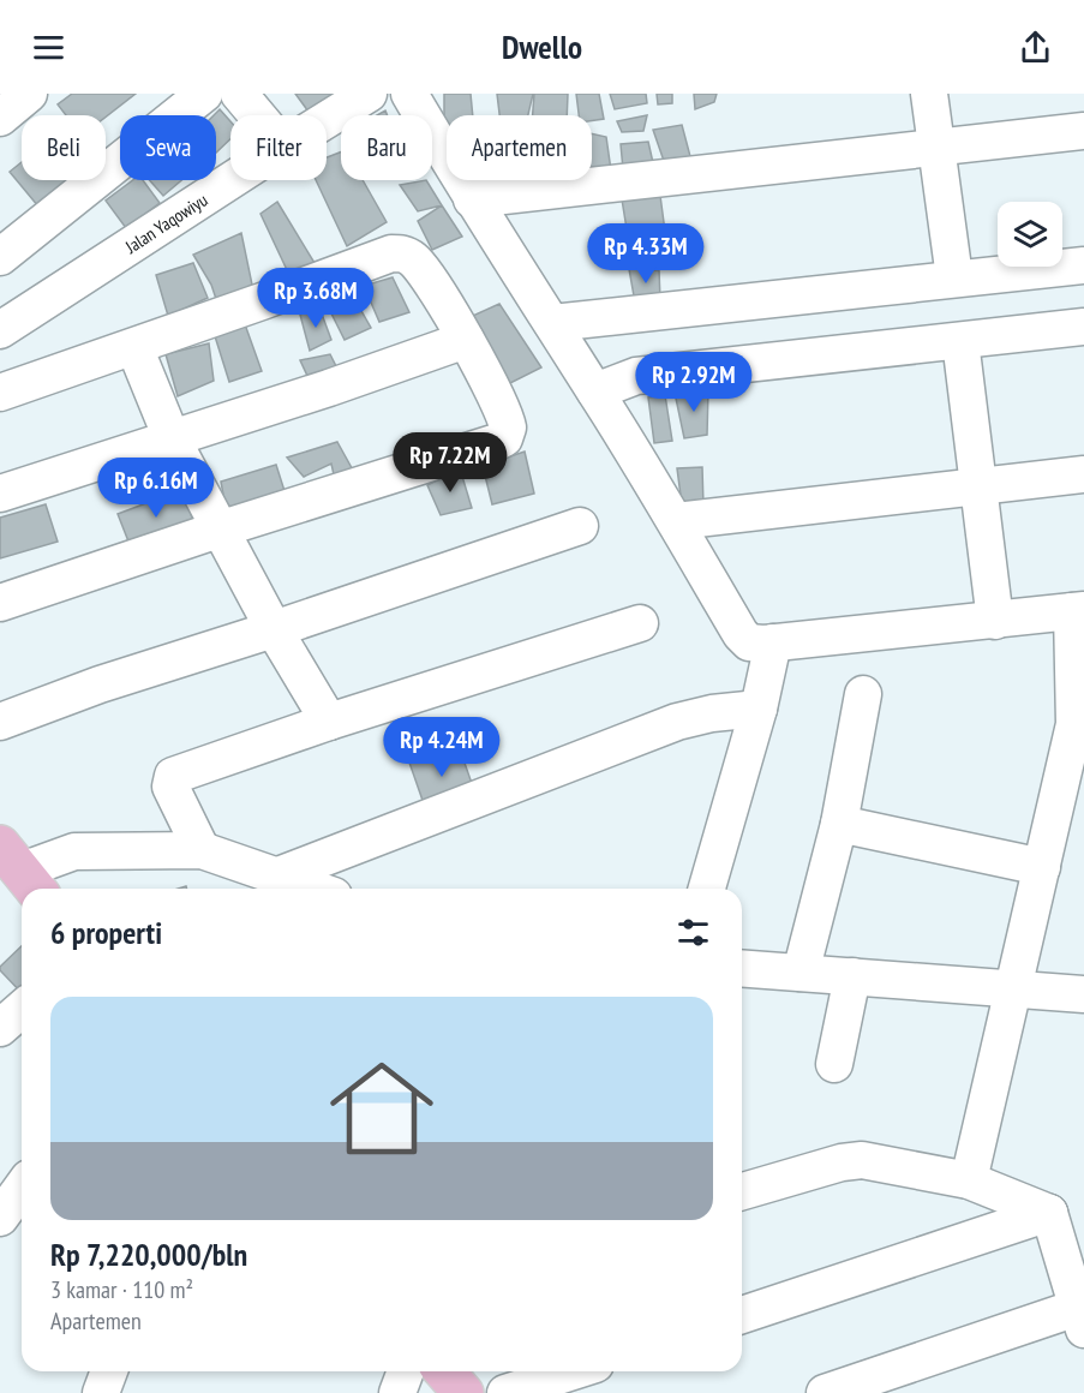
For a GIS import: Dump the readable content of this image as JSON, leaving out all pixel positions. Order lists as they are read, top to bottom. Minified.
{"streets":{"street":["Jalan Yaqowiyu"]},"page":{"header":"Dwello","chip":["Beli","Sewa","Filter","Baru","Apartemen"],"price":["Rp 4.33M","Rp 3.68M","Rp 2.92M","Rp 7.22M","Rp 6.16M","Rp 4.24M"],"heading":"6 properti","list":[{"name":"Rp 7,220,000/bln","note":"3 kamar · 110 m² · Apartemen"}]}}
